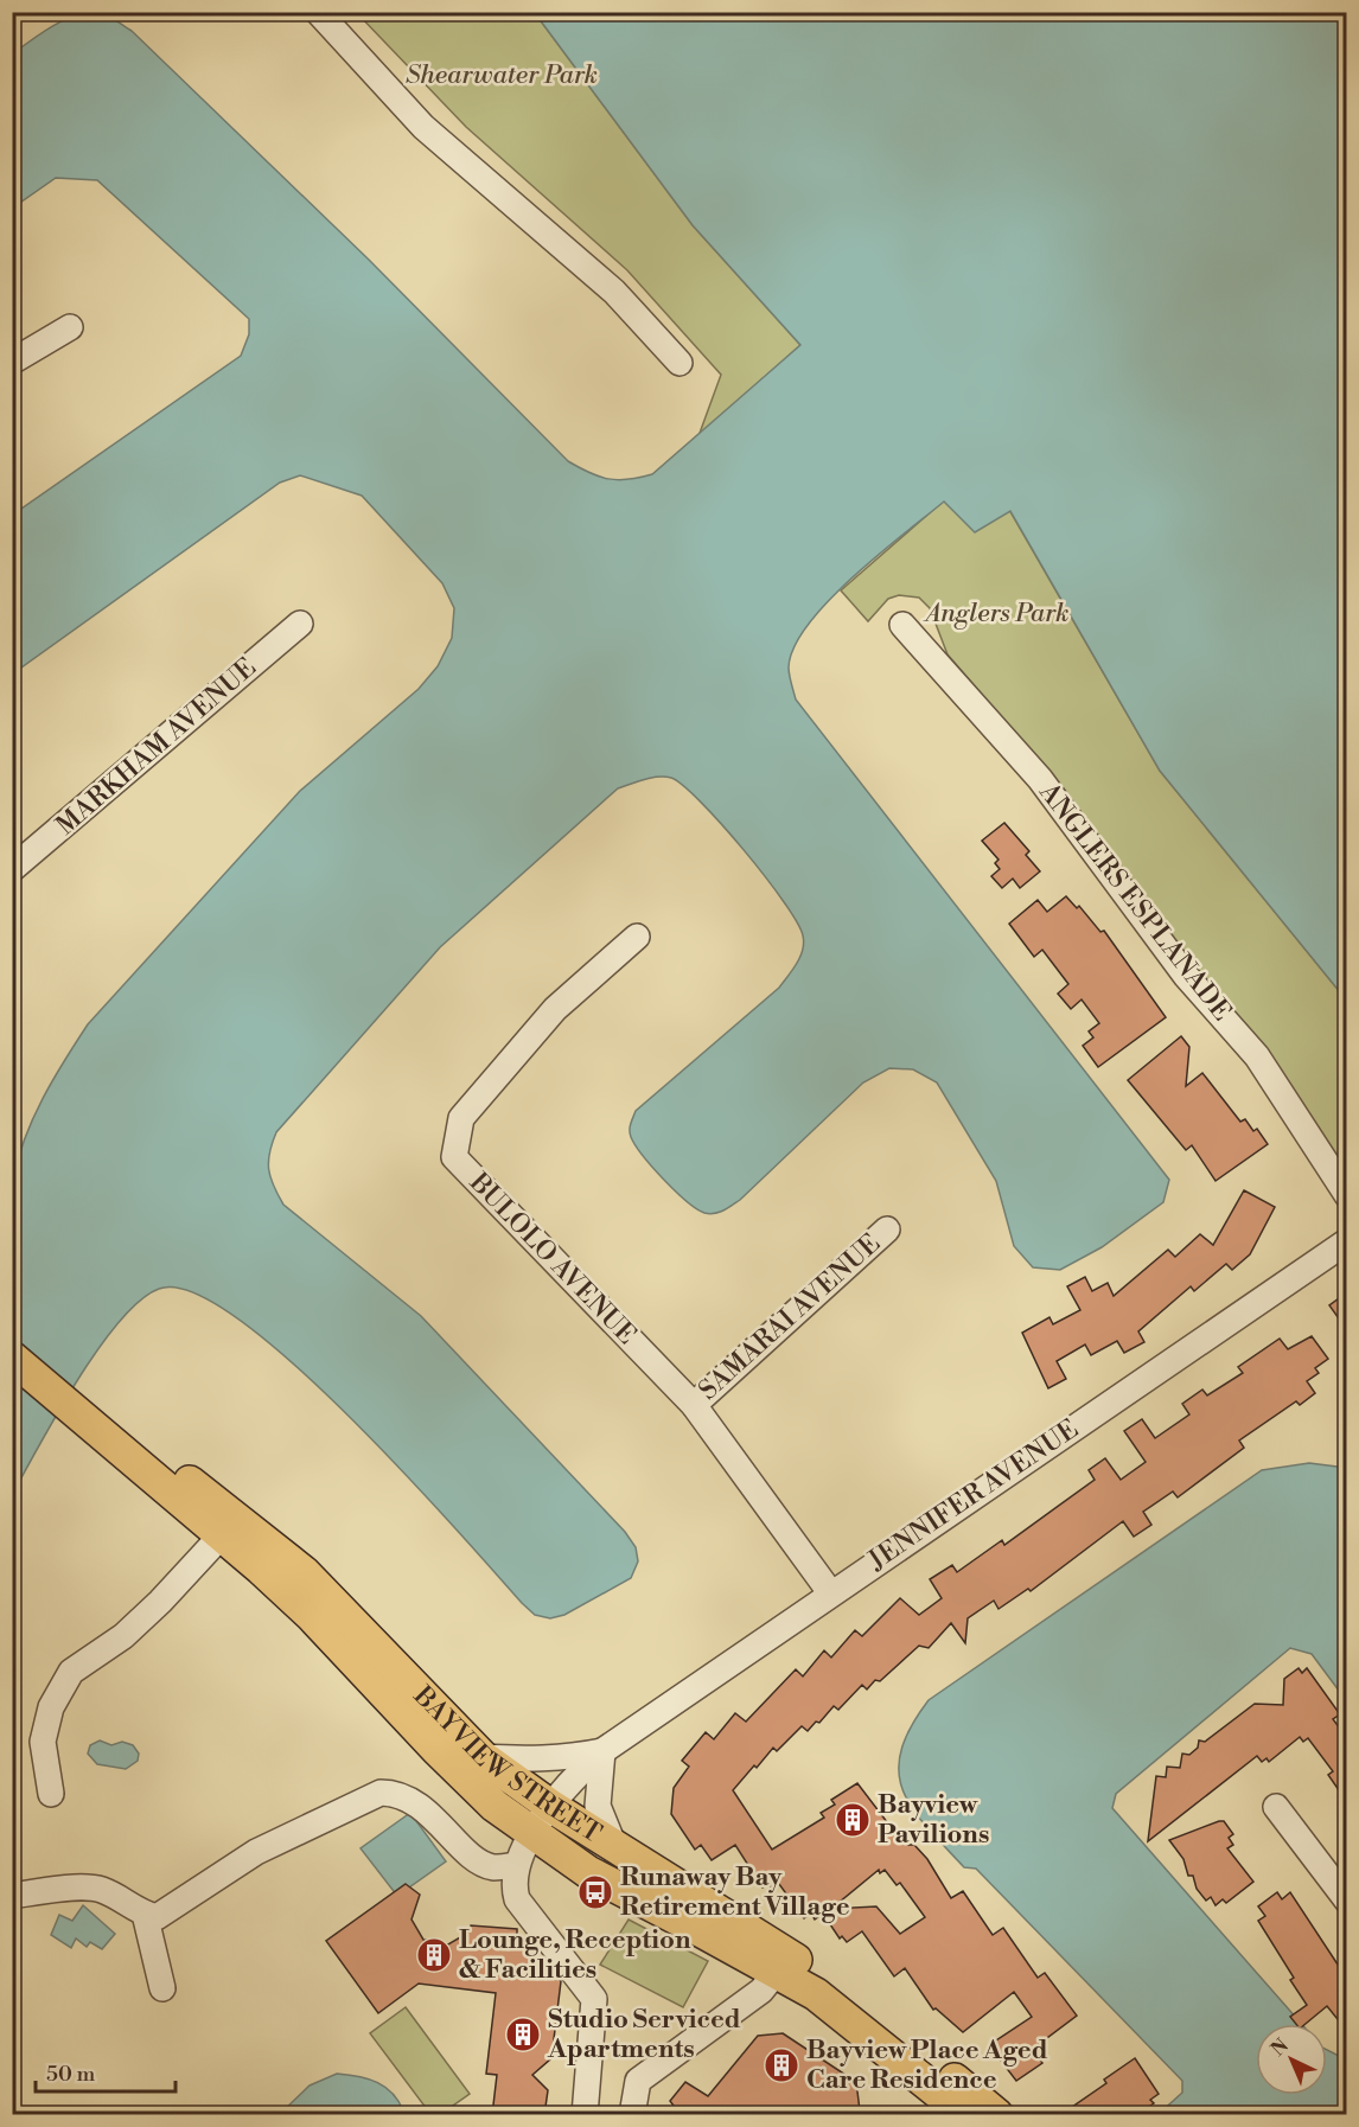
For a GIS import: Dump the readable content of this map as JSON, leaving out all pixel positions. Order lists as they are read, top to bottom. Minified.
{"streets":{"main road":["BAYVIEW STREET"],"street":["MARKHAM AVENUE","ANGLERS ESPLANADE","BULOLO AVENUE","SAMARAI AVENUE","JENNIFER AVENUE"]},"crossings":[["BULOLO AVENUE","SAMARAI AVENUE"],["BULOLO AVENUE","JENNIFER AVENUE"],["JENNIFER AVENUE","BAYVIEW STREET"]],"parks":["Shearwater Park","Anglers Park"],"places":{"building":["Bayview Pavilions","Lounge, Reception & Facilities","Studio Serviced Apartments","Bayview Place Aged Care Residence"],"bus stop":["Runaway Bay Retirement Village"]},"scale_bar":"50 m","north":"top left"}
